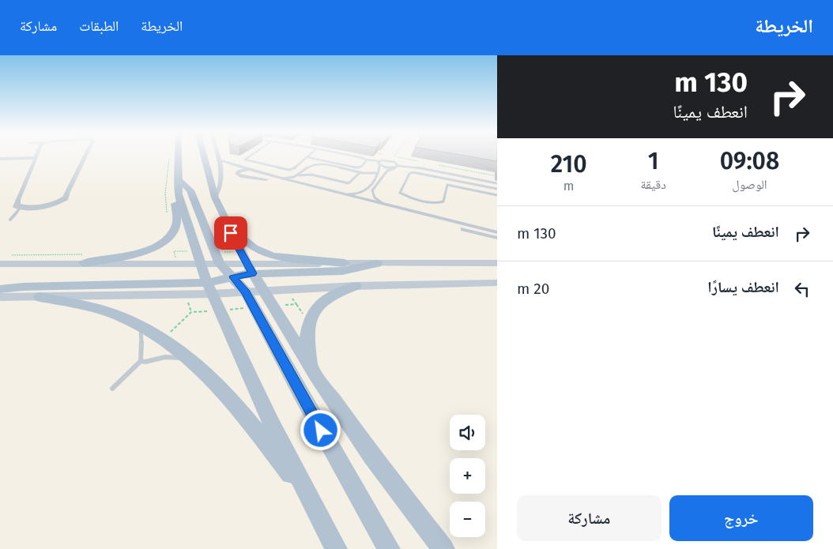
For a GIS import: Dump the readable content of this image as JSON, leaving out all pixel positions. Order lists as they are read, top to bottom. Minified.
{"page":{"header":"الخريطة","nav":["الخريطة","الطبقات","مشاركة"],"turn":["130 m","انعطف يمينًا"],"eta":["09:08","الوصول","1","دقيقة","210","m"],"list":[{"name":"انعطف يمينًا","value":"130 m"},{"name":"انعطف يسارًا","value":"20 m"}],"map_buttons":["+","−"],"buttons":["خروج","مشاركة"]}}
